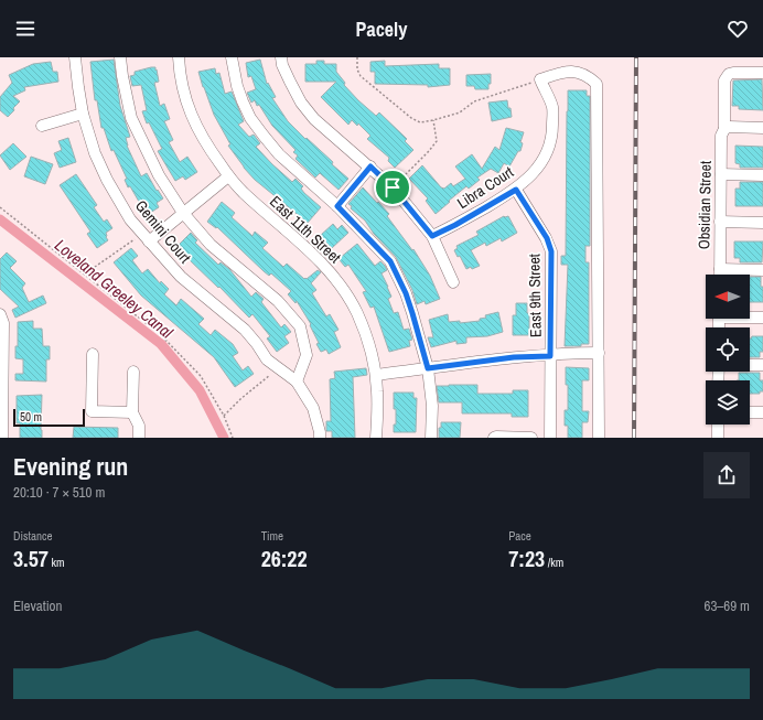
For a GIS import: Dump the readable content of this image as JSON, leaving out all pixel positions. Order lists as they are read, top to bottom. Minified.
{"streets":{"street":["Libra Court","Obsidian Street","East 11th Street","Gemini Court","East 9th Street"]},"crossings":[["Libra Court","East 9th Street"]],"water":["Loveland Greeley Canal"],"scale_bar":"50 m","north":"left","page":{"header":"Pacely","scale":"50 m","heading":["Evening run","20:10 · 7 × 510 m"],"stats":[["Distance","3.57 km"],["Time","26:22"],["Pace","7:23 /km"]],"chart":["Elevation","63–69 m"]}}
